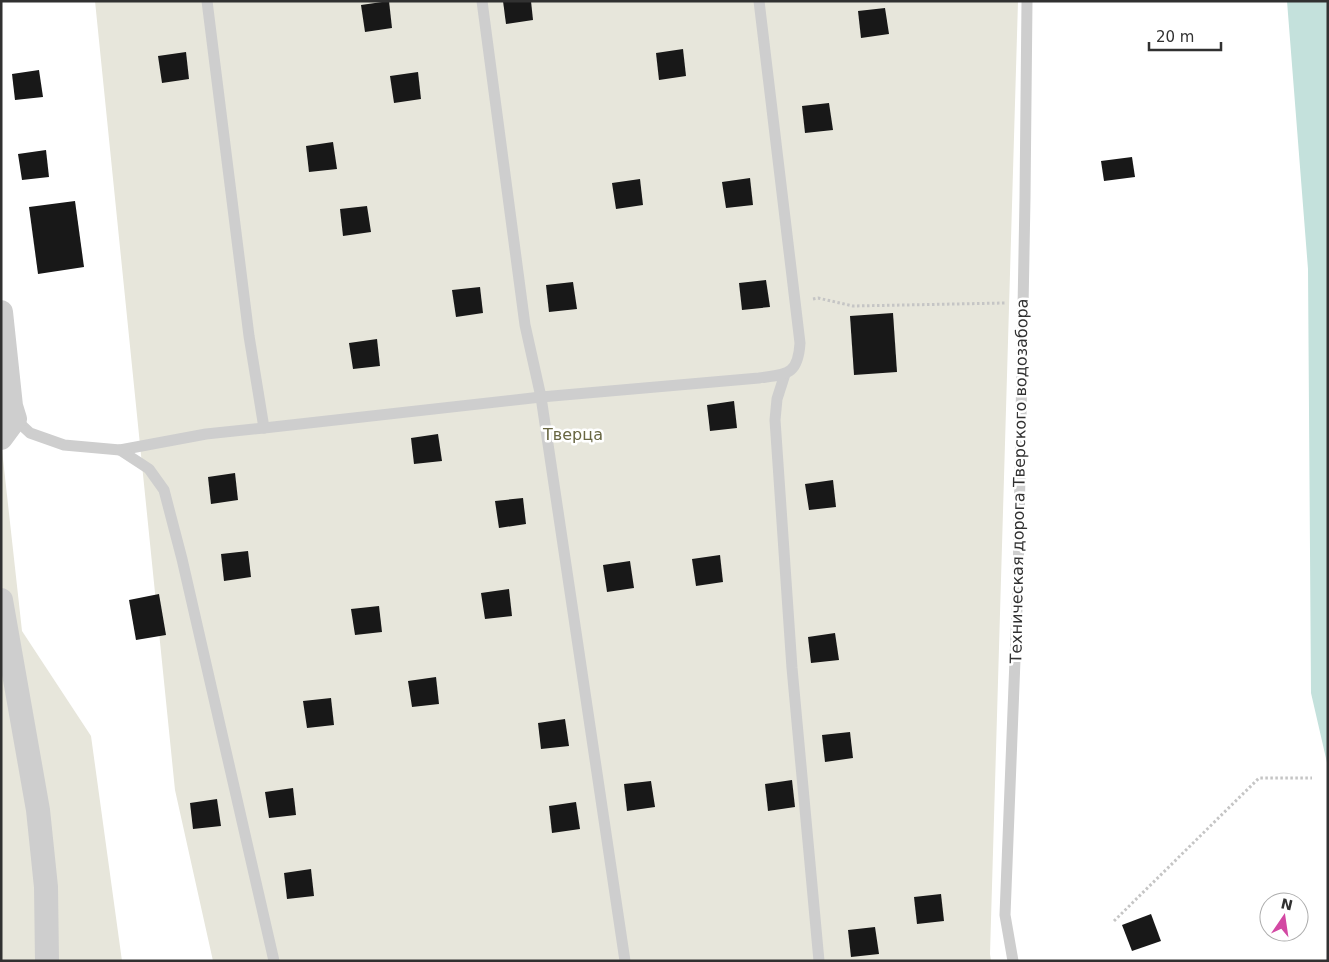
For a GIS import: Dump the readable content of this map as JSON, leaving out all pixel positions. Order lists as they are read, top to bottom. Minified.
{"streets":{"lane":["Техническая дорога Тверского водозабора"]},"parks":["Тверца"],"scale_bar":"20 m","north":"top"}
